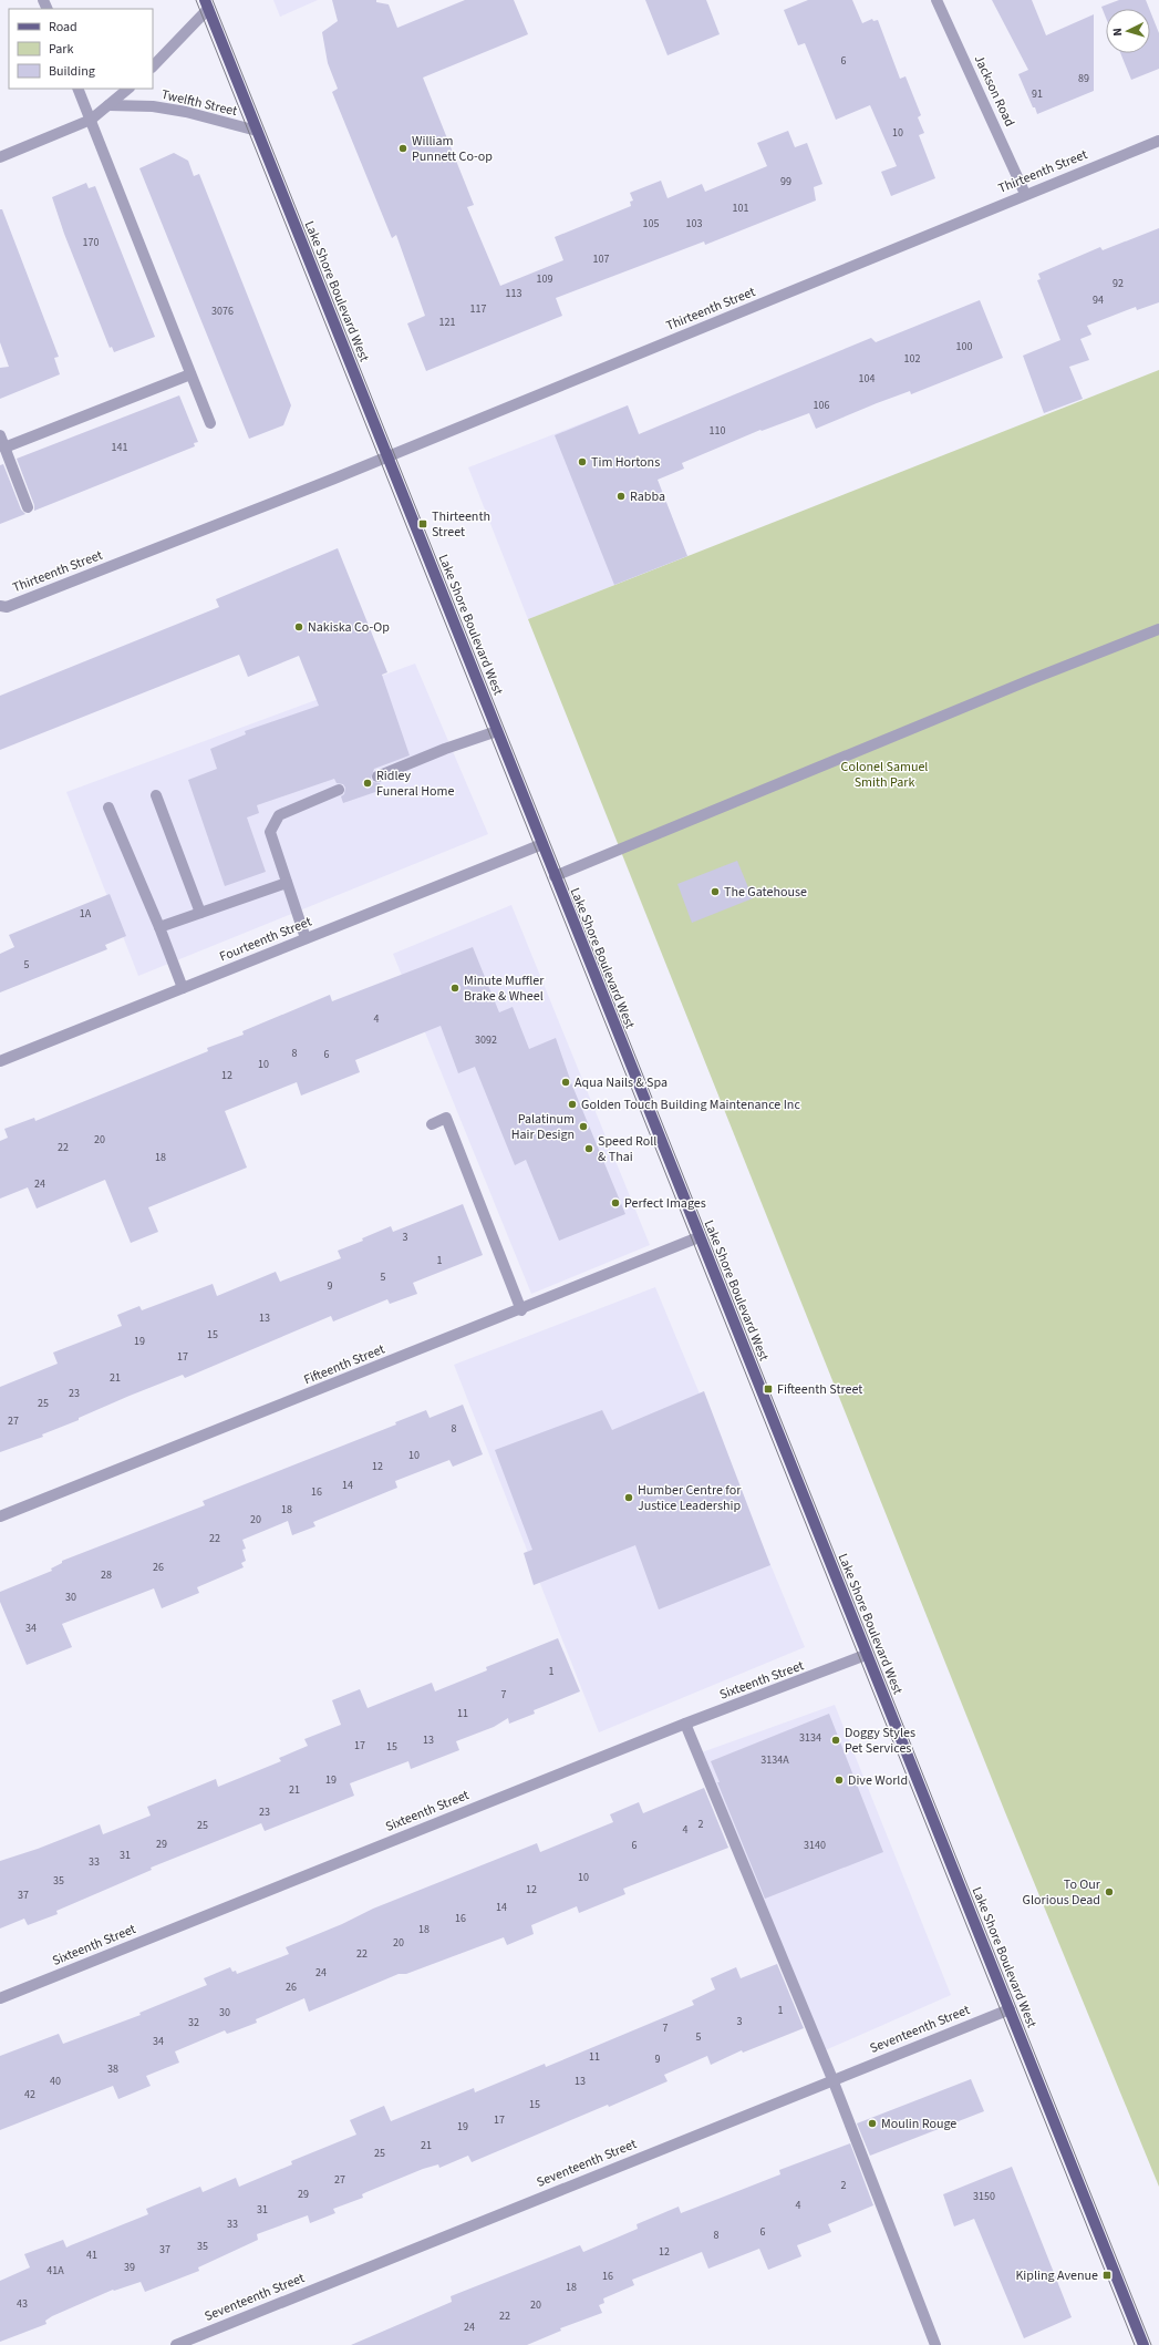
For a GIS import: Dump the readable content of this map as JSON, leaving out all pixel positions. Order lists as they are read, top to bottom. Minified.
{"streets":{"main road":["Lake Shore Boulevard West"],"street":["Jackson Road","Twelfth Street","Thirteenth Street","Fourteenth Street","Fifteenth Street","Sixteenth Street","Seventeenth Street"]},"crossings":[["Jackson Road","Thirteenth Street"],["Twelfth Street","Lake Shore Boulevard West"],["Thirteenth Street","Lake Shore Boulevard West"],["Lake Shore Boulevard West","Fourteenth Street"],["Lake Shore Boulevard West","Fifteenth Street"],["Lake Shore Boulevard West","Sixteenth Street"],["Lake Shore Boulevard West","Seventeenth Street"]],"parks":["Colonel Samuel Smith Park"],"places":{"other":["William Punnett Co-op","Tim Hortons","Rabba","Nakiska Co-Op","Ridley Funeral Home","The Gatehouse","Minute Muffler Brake & Wheel","Aqua Nails & Spa","Golden Touch Building Maintenance Inc","Palatinum Hair Design","Speed Roll & Thai","Perfect Images","Humber Centre for Justice Leadership","Doggy Styles Pet Services","Dive World","To Our Glorious Dead","Moulin Rouge"],"transit":["Thirteenth Street","Fifteenth Street","Kipling Avenue"]},"house_numbers":["6","89","91","10","99","101","105","103","170","107","109","92","113","94","117","3076","121","100","102","104","106","110","141","1A","5","4","3092","8","6","10","12","20","22","18","24","3","1","5","9","13","15","19","17","21","23","25","27","8","10","12","14","16","18","20","22","26","28","30","34","1","7","11","3134","13","17","15","3134A","19","21","23","2","25","4","29","6","3140","31","33","10","35","12","37","14","16","18","20","22","24","26","1","30","3","32","7","5","34","11","9","38","40","13","42","15","17","19","21","25","27","2","29","3150","4","31","33","6","8","35","37","12","41","39","41A","16","18","43","20","22","24"],"legend":["Road","Park","Building"],"north":"left"}
